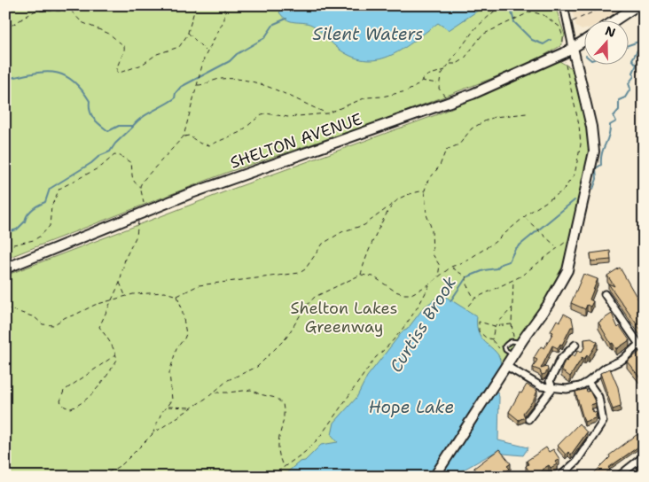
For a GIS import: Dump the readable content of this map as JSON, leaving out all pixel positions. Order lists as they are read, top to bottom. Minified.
{"streets":{"main road":["SHELTON AVENUE"]},"water":["Silent Waters","Curtiss Brook","Hope Lake"],"parks":["Shelton Lakes Greenway"],"north":"top"}
